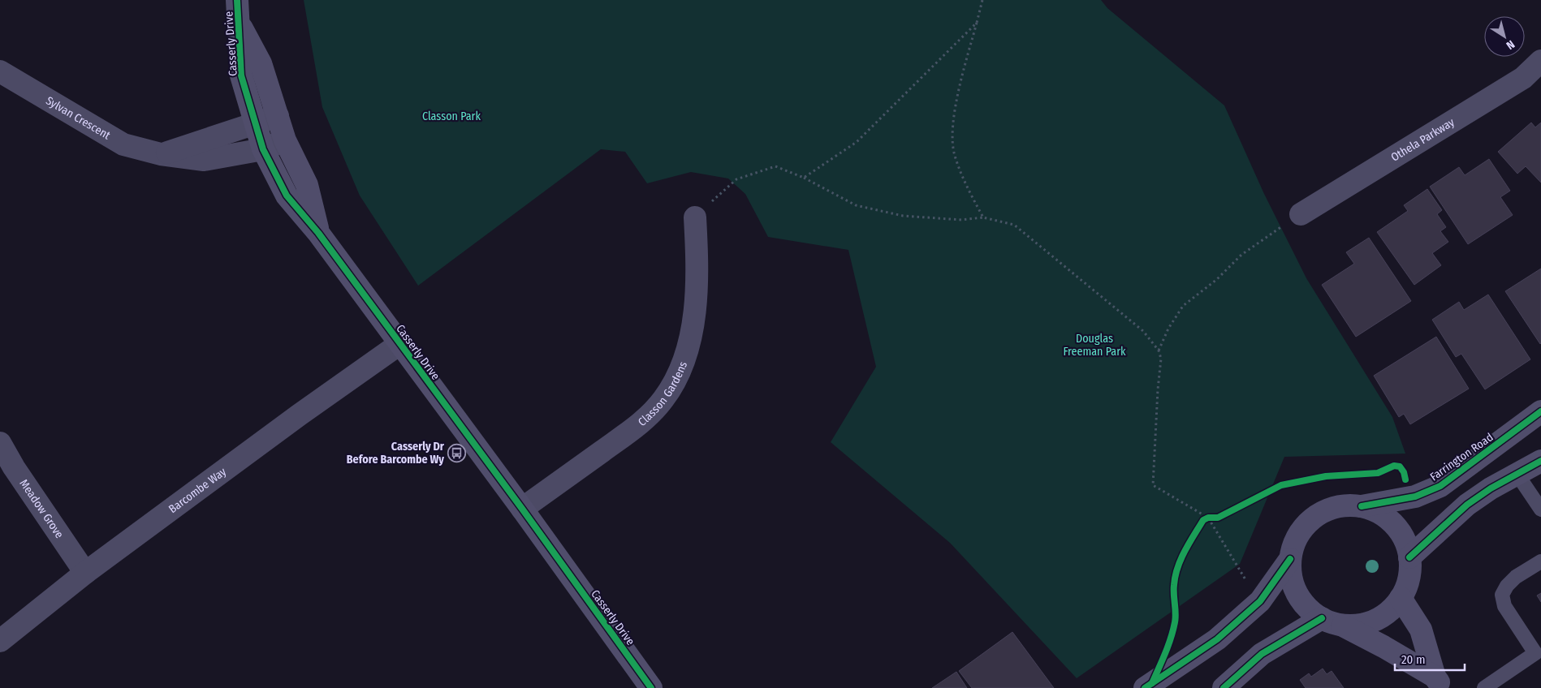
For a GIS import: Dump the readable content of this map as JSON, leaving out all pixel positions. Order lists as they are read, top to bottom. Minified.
{"streets":{"main road":["Casserly Drive","Farrington Road"],"street":["Sylvan Crescent","Othela Parkway","Classon Gardens","Barcombe Way","Meadow Grove"]},"crossings":[["Casserly Drive","Sylvan Crescent"],["Casserly Drive","Classon Gardens"],["Casserly Drive","Barcombe Way"],["Barcombe Way","Meadow Grove"]],"parks":["Classon Park","Douglas Freeman Park"],"places":{"bus stop":["Casserly Dr Before Barcombe Wy"]},"scale_bar":"20 m","north":"bottom right"}
